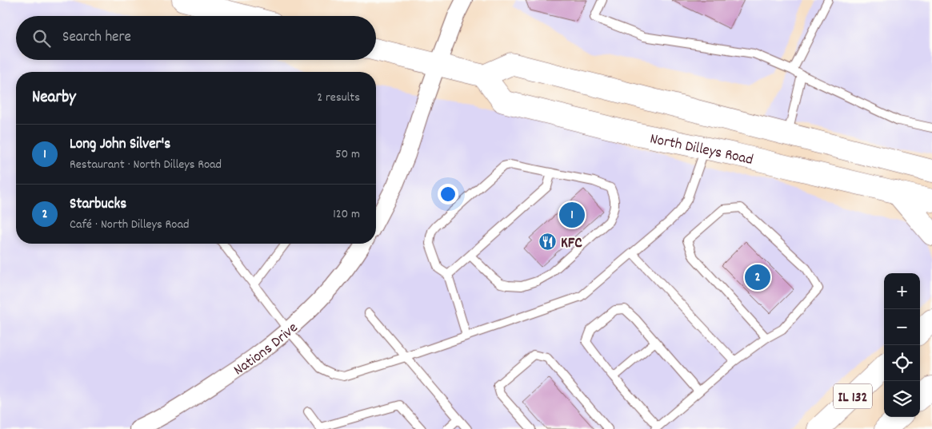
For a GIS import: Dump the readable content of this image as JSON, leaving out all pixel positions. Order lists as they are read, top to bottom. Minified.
{"streets":{"street":["North Dilleys Road","Nations Drive","IL 132"]},"places":{"restaurant":["KFC"]},"page":{"search":"Search here","heading":["Nearby","2 results"],"list":[{"mark":"1","name":"Long John Silver's","note":"Restaurant · North Dilleys Road","value":"50 m"},{"mark":"2","name":"Starbucks","note":"Café · North Dilleys Road","value":"120 m"}],"pins":["1","2"],"map_buttons":["+","−"]}}
